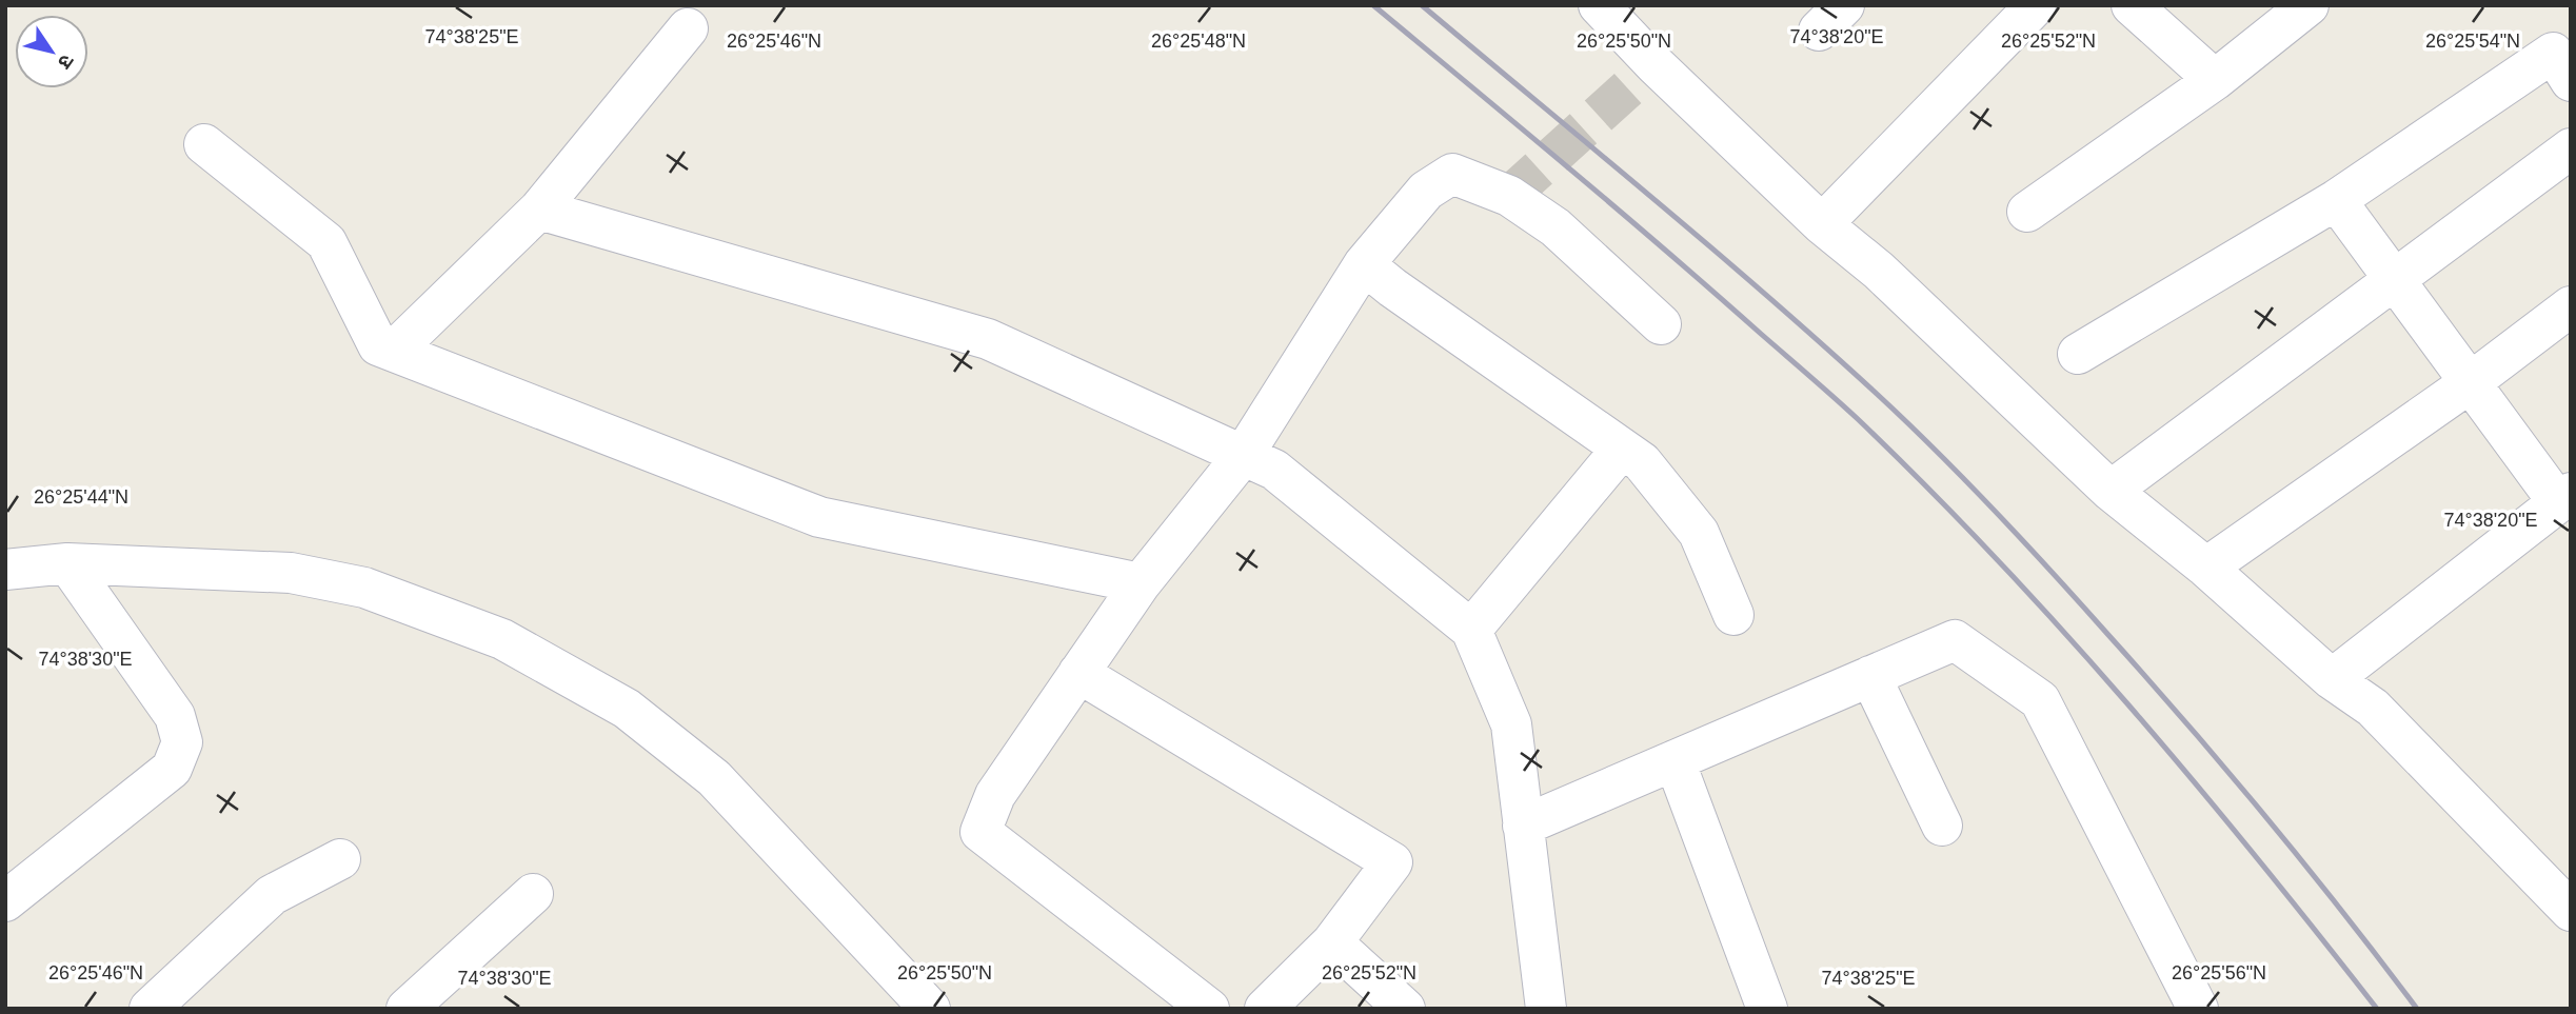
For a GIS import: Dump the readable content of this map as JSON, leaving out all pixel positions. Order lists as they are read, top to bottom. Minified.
{"north":"bottom right","coordinates":["74°38'25\"E","74°38'20\"E","26°25'46\"N","26°25'48\"N","26°25'50\"N","26°25'52\"N","26°25'54\"N","26°25'44\"N","74°38'30\"E","26°25'56\"N"]}
